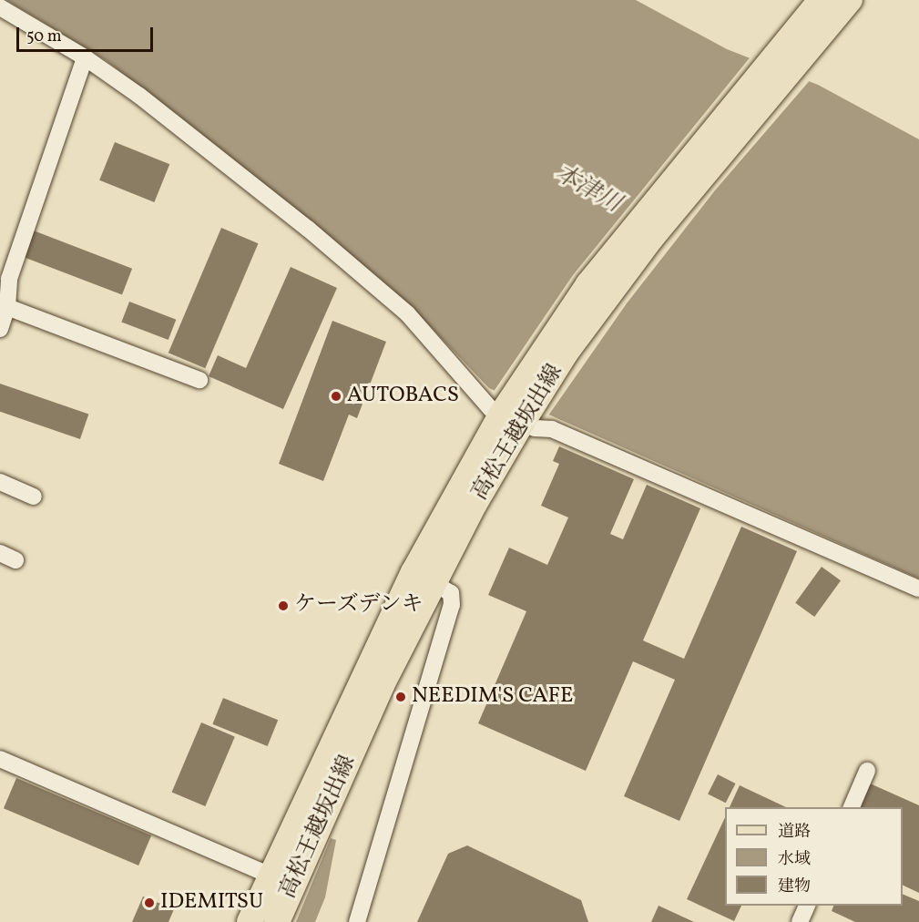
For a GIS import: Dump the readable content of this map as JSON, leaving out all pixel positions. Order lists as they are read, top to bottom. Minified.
{"streets":{"main road":["高松王越坂出線"]},"water":["本津川"],"places":["AUTOBACS","ケーズデンキ","NEEDIM'S CAFE","IDEMITSU"],"legend":["道路","水域","建物"],"scale_bar":"50 m"}
